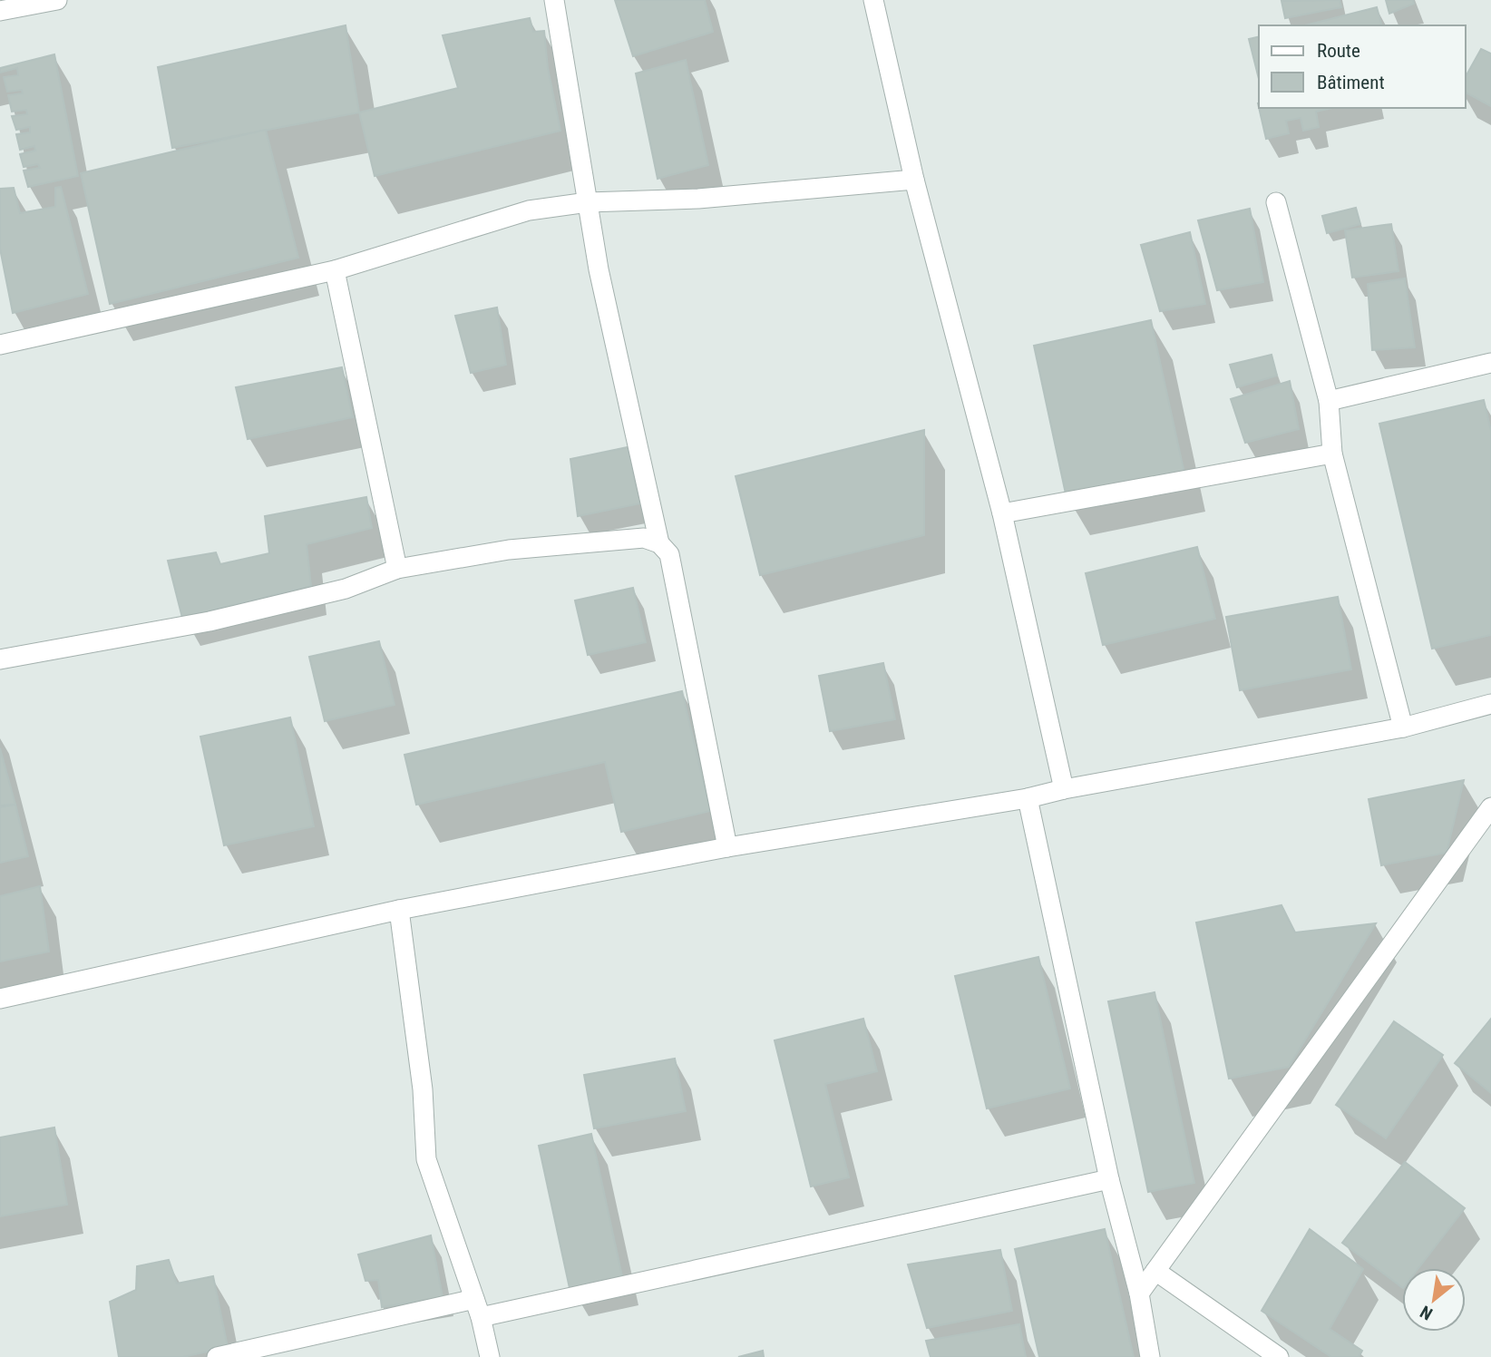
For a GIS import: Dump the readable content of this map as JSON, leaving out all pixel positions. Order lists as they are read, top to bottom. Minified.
{"legend":["Route","Bâtiment"],"north":"bottom left"}
